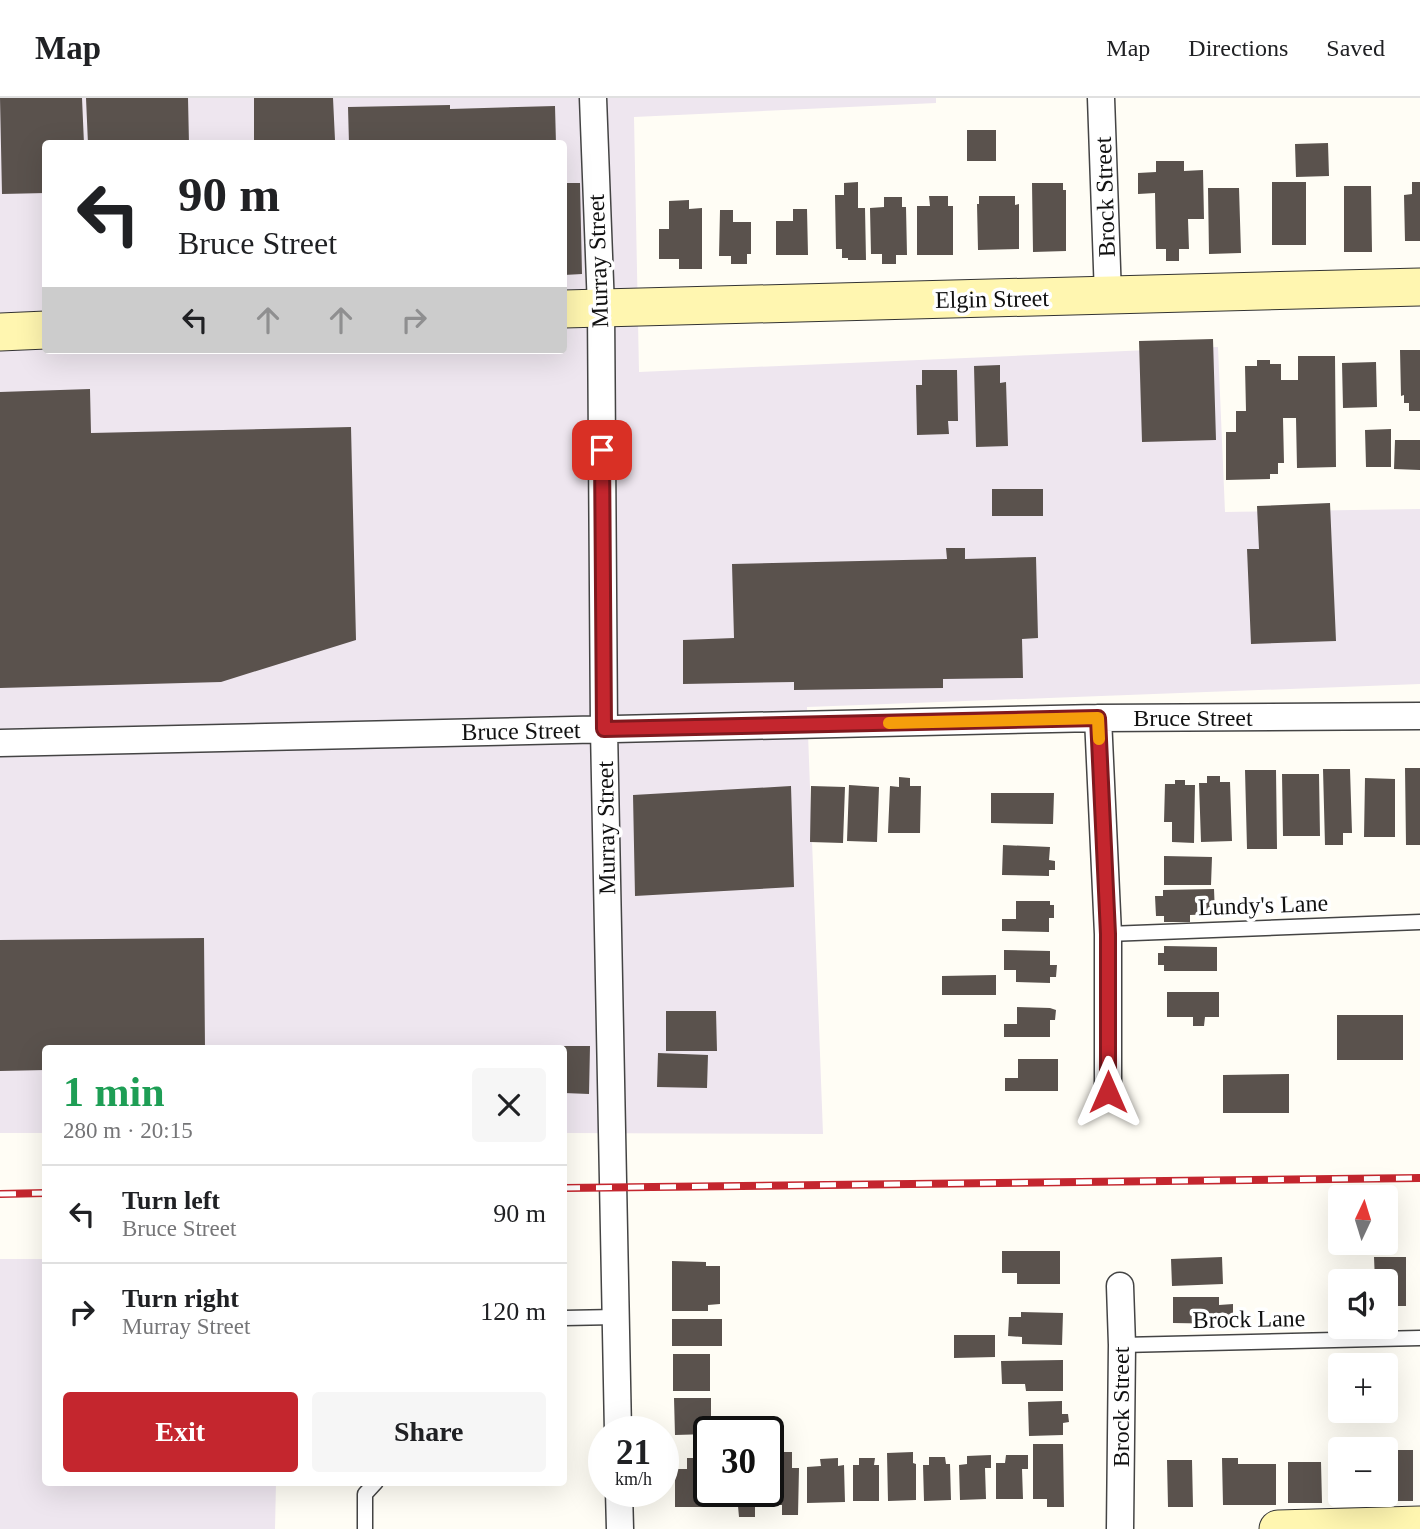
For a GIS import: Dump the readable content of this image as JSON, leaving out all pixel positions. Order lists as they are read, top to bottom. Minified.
{"streets":{"main road":["Elgin Street"],"street":["Brock Street","Murray Street","Bruce Street"],"lane":["Lundy's Lane","Brock Lane"]},"crossings":[["Brock Street","Elgin Street"],["Brock Street","Brock Lane"],["Murray Street","Elgin Street"],["Murray Street","Bruce Street"]],"north":"top","page":{"header":"Map","nav":["Map","Directions","Saved"],"turn":["90 m","Bruce Street"],"heading":["1 min","280 m · 20:15"],"list":[{"name":"Turn left","note":"Bruce Street","value":"90 m"},{"name":"Turn right","note":"Murray Street","value":"120 m"}],"map_buttons":["+","−"],"buttons":["Exit","Share"],"speed":"21 km/h","limit":"30"}}
